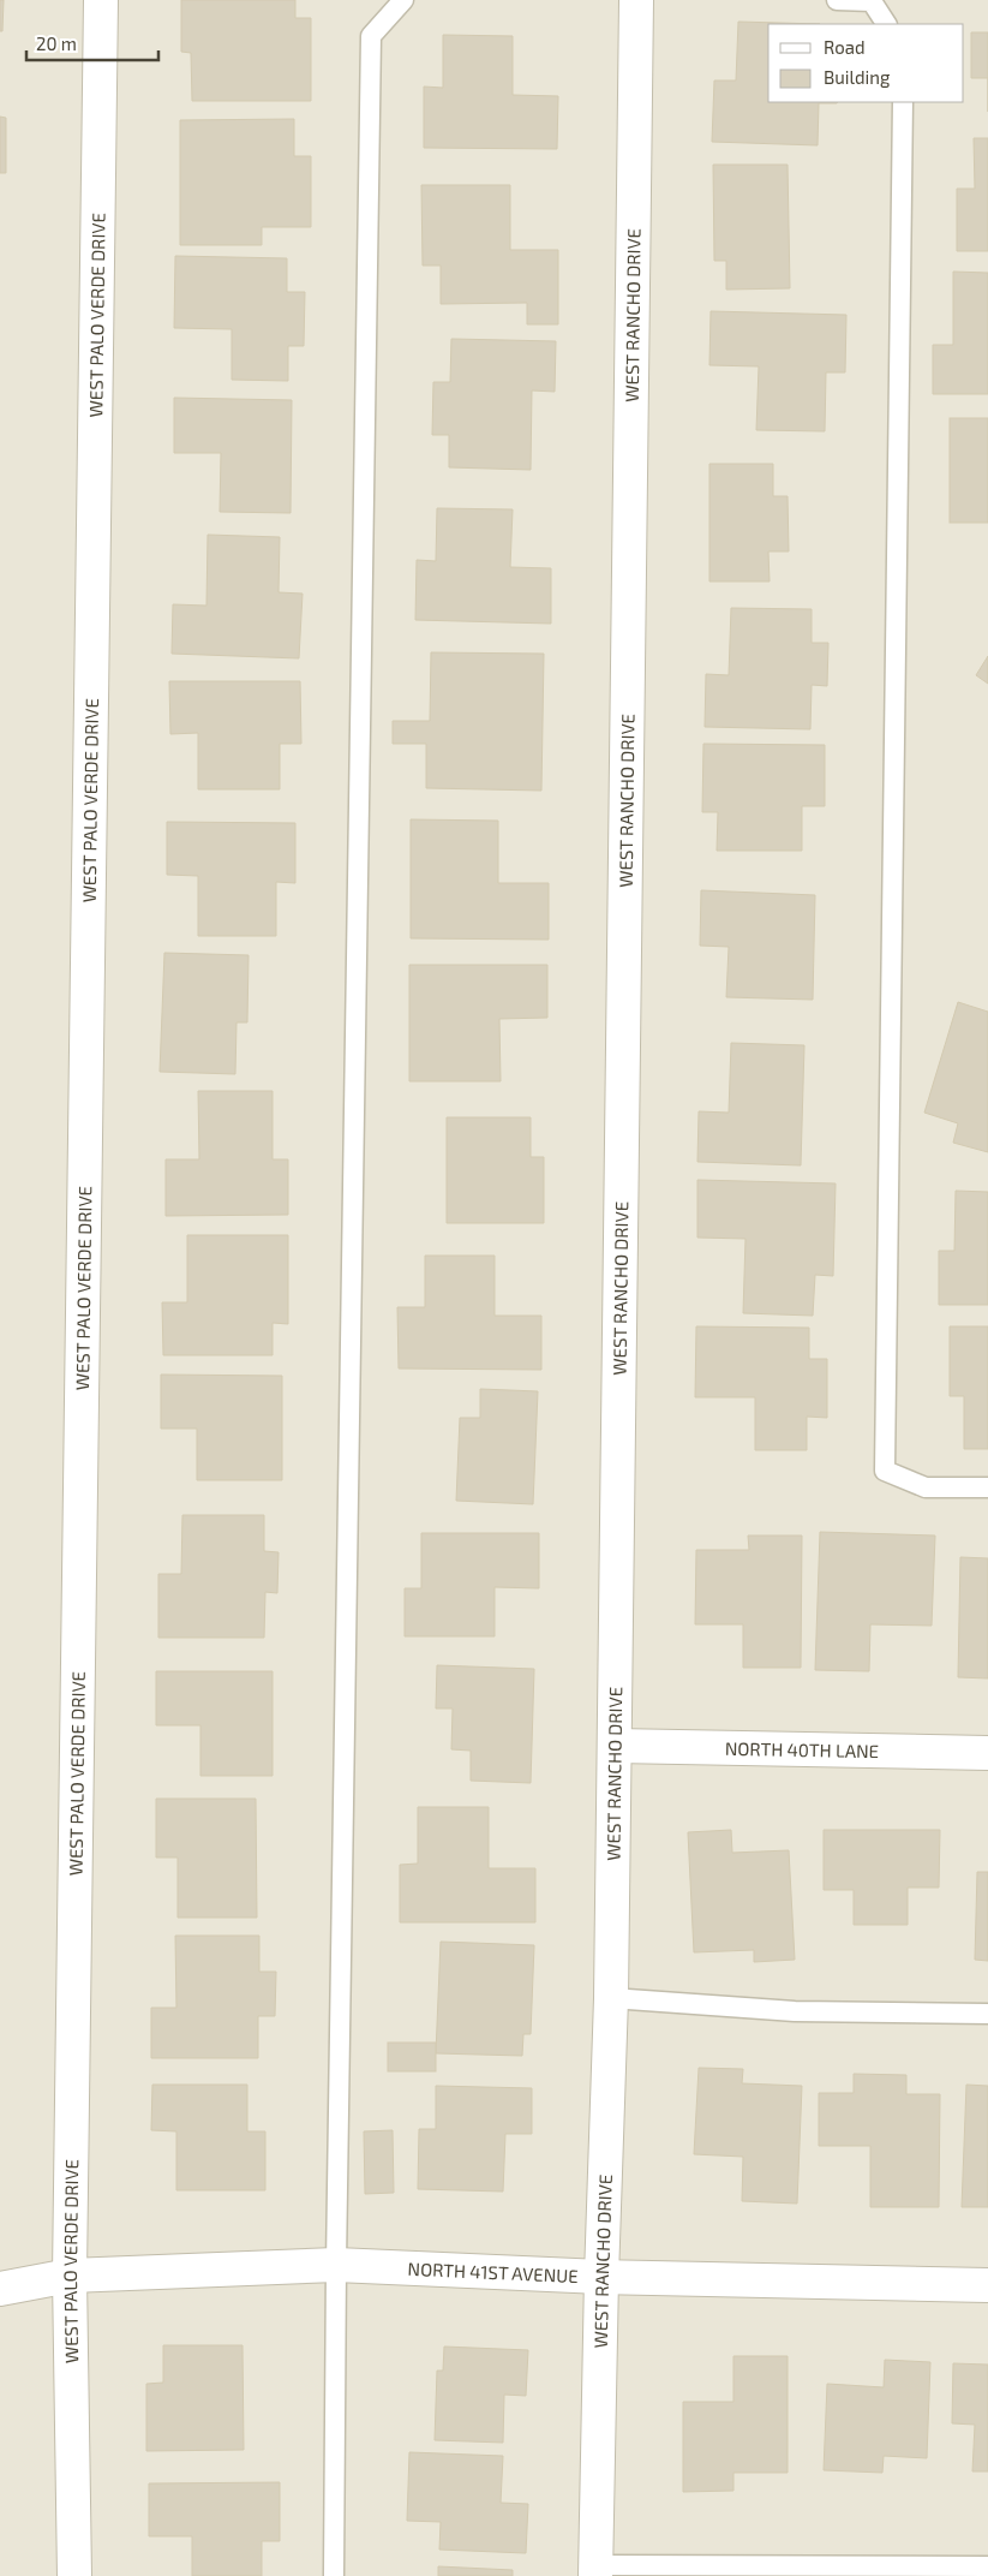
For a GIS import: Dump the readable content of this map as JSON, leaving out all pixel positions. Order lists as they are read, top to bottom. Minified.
{"streets":{"street":["WEST PALO VERDE DRIVE","WEST RANCHO DRIVE","NORTH 40TH LANE","NORTH 41ST AVENUE"]},"crossings":[["WEST PALO VERDE DRIVE","NORTH 41ST AVENUE"],["WEST RANCHO DRIVE","NORTH 40TH LANE"],["WEST RANCHO DRIVE","NORTH 41ST AVENUE"]],"legend":["Road","Building"],"scale_bar":"20 m"}
